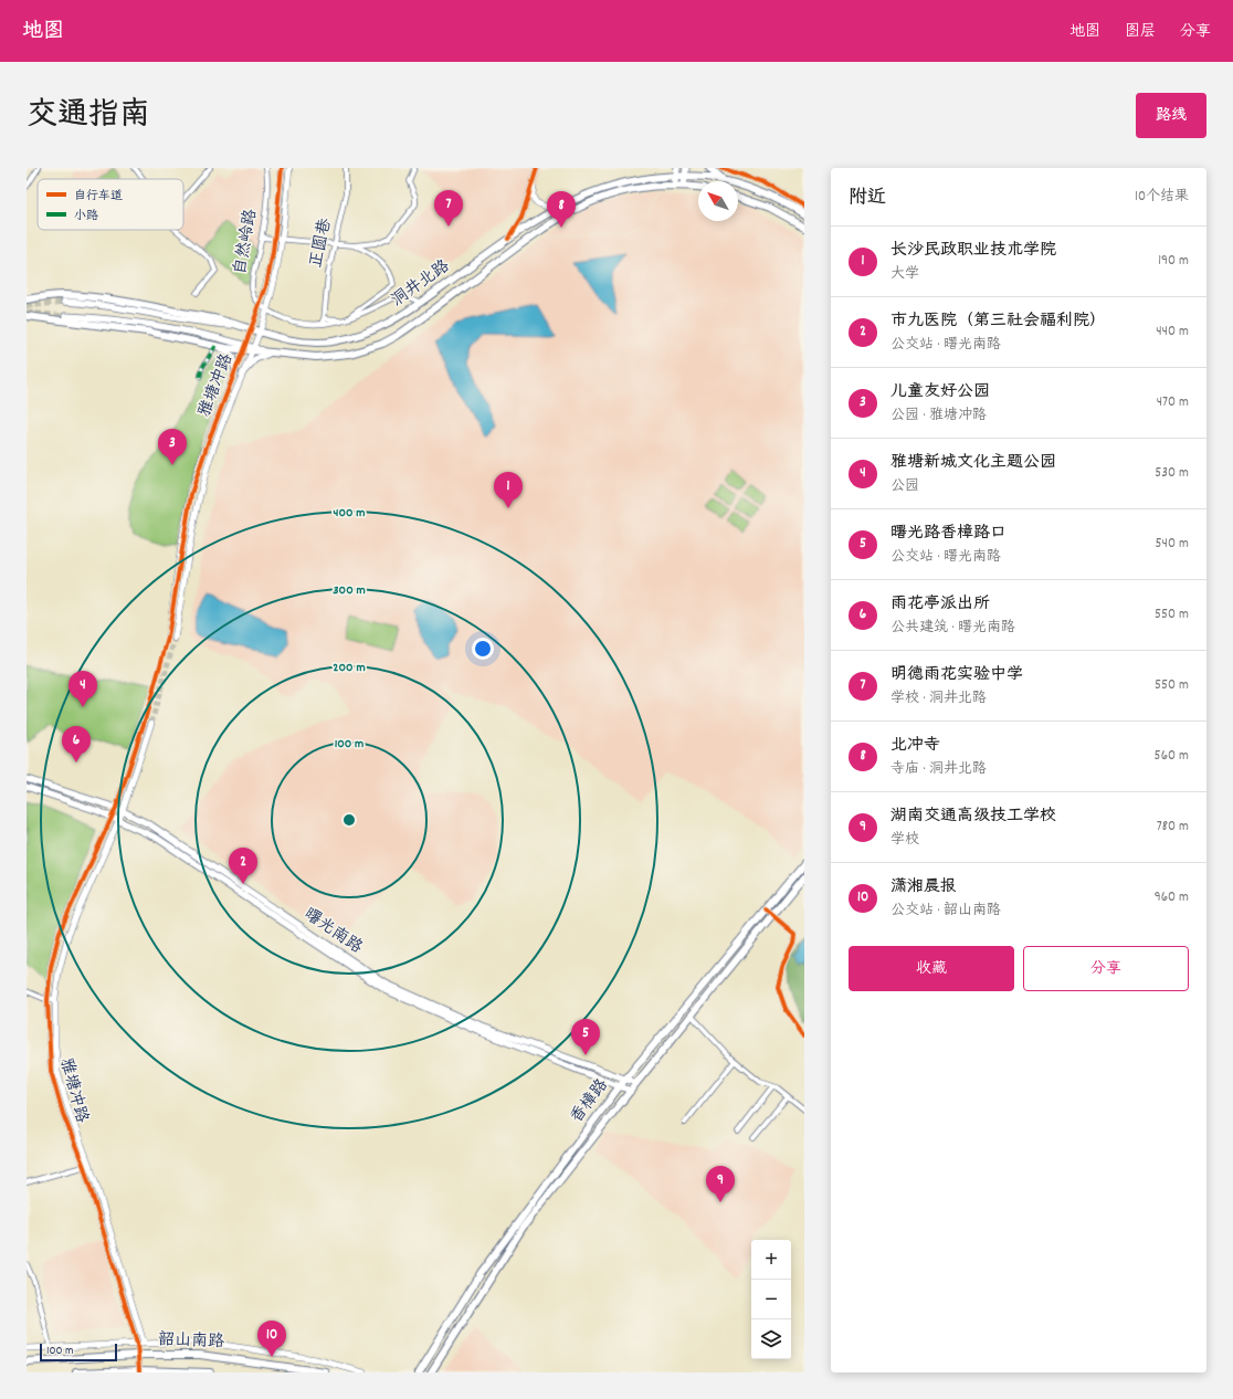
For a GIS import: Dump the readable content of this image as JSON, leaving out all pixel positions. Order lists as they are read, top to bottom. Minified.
{"streets":{"main road":["洞井北路","曙光南路","香樟路","韶山南路"],"street":["自然岭路","正圆巷","雅塘冲路"]},"crossings":[["自然岭路","正圆巷"],["自然岭路","洞井北路"],["自然岭路","雅塘冲路"],["洞井北路","雅塘冲路"],["雅塘冲路","曙光南路"],["雅塘冲路","韶山南路"],["曙光南路","香樟路"]],"legend":["自行车道","小路"],"scale_bar":"100 m","north":"top left","page":{"header":"地图","nav":["地图","图层","分享"],"title":"交通指南","buttons":["路线",["收藏","分享"]],"heading":["附近","10个结果"],"pins":["7","8","3","1","4","6","2","5","9","10"],"list":[{"mark":"1","name":"长沙民政职业技术学院","note":"大学","value":"190 m"},{"mark":"2","name":"市九医院（第三社会福利院）","note":"公交站 · 曙光南路","value":"440 m"},{"mark":"3","name":"儿童友好公园","note":"公园 · 雅塘冲路","value":"470 m"},{"mark":"4","name":"雅塘新城文化主题公园","note":"公园","value":"530 m"},{"mark":"5","name":"曙光路香樟路口","note":"公交站 · 曙光南路","value":"540 m"},{"mark":"6","name":"雨花亭派出所","note":"公共建筑 · 曙光南路","value":"550 m"},{"mark":"7","name":"明德雨花实验中学","note":"学校 · 洞井北路","value":"550 m"},{"mark":"8","name":"北冲寺","note":"寺庙 · 洞井北路","value":"560 m"},{"mark":"9","name":"湖南交通高级技工学校","note":"学校","value":"780 m"},{"mark":"10","name":"潇湘晨报","note":"公交站 · 韶山南路","value":"960 m"}],"map_buttons":["+","−"],"scale":"100 m"},"rings":["400 m","300 m","200 m","100 m"]}
